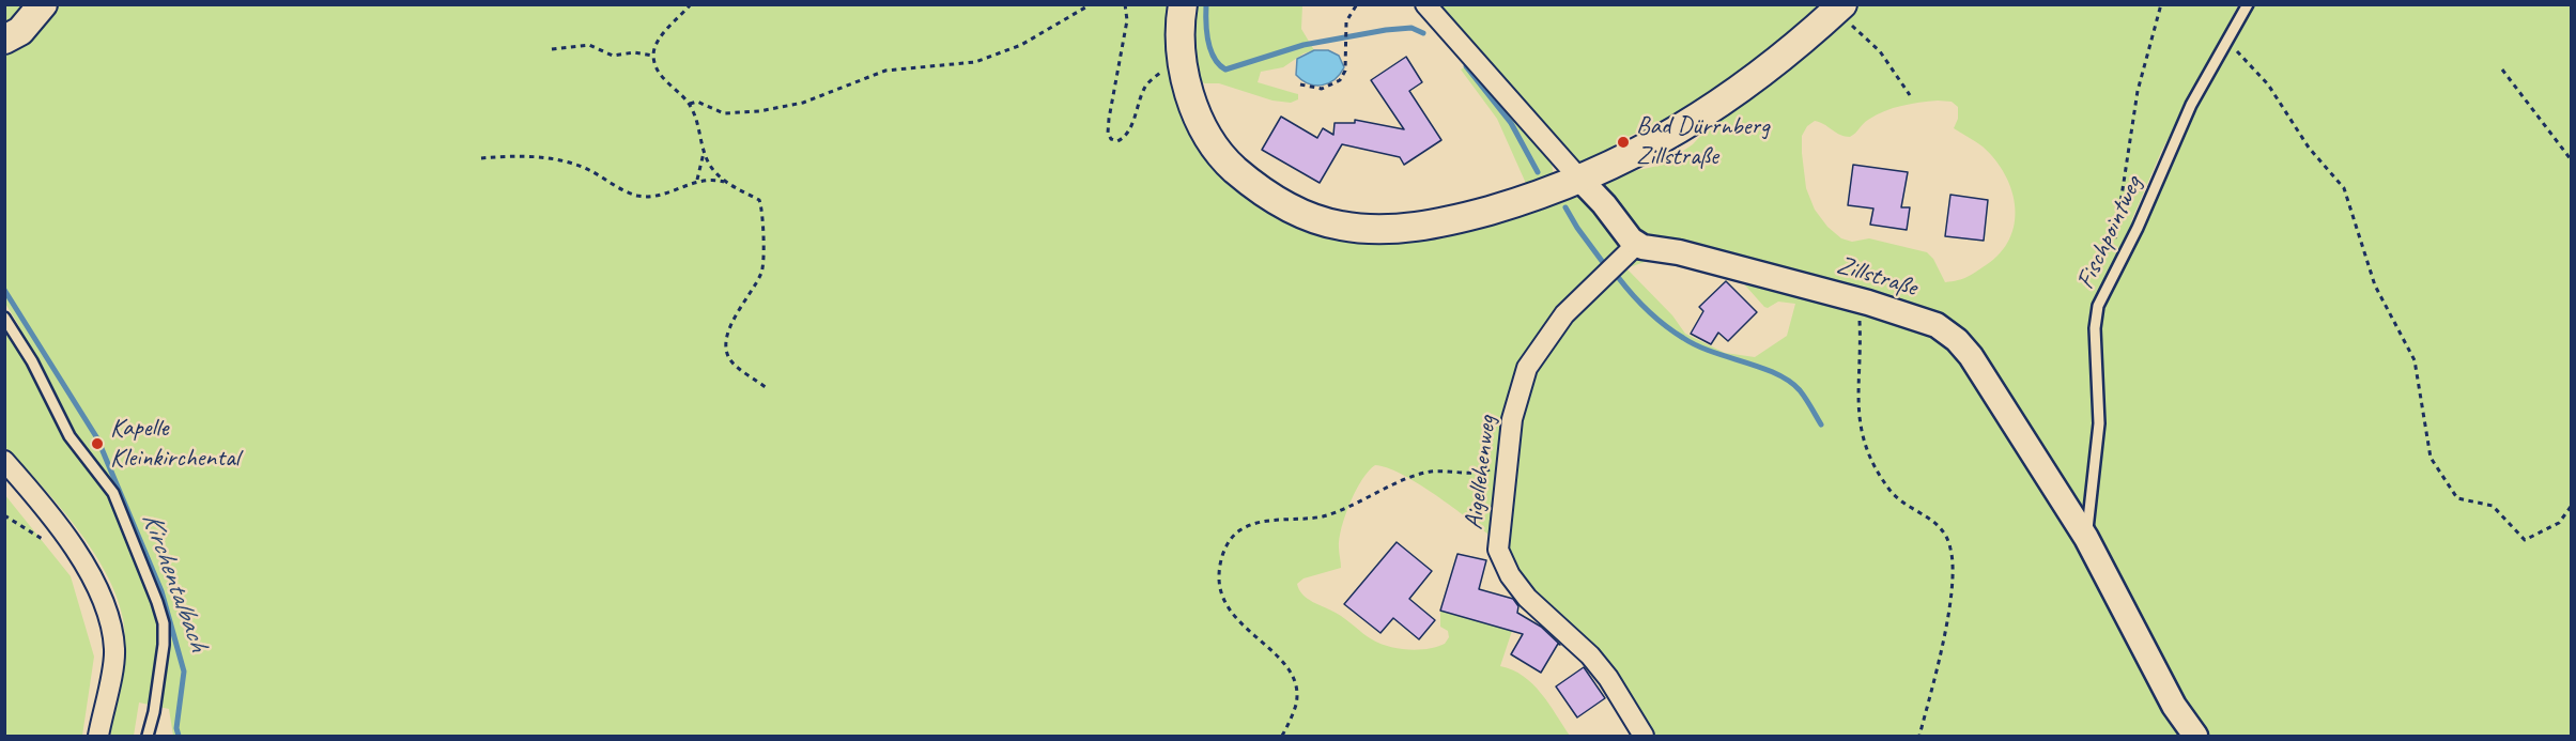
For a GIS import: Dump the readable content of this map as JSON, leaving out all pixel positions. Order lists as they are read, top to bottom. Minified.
{"streets":{"street":["Zillstraße","Aigellehenweg"],"lane":["Fischpointweg"]},"crossings":[["Fischpointweg","Zillstraße"],["Zillstraße","Aigellehenweg"]],"water":["Kirchentalbach"],"places":["Bad Dürrnberg Zillstraße","Kapelle Kleinkirchental"]}
